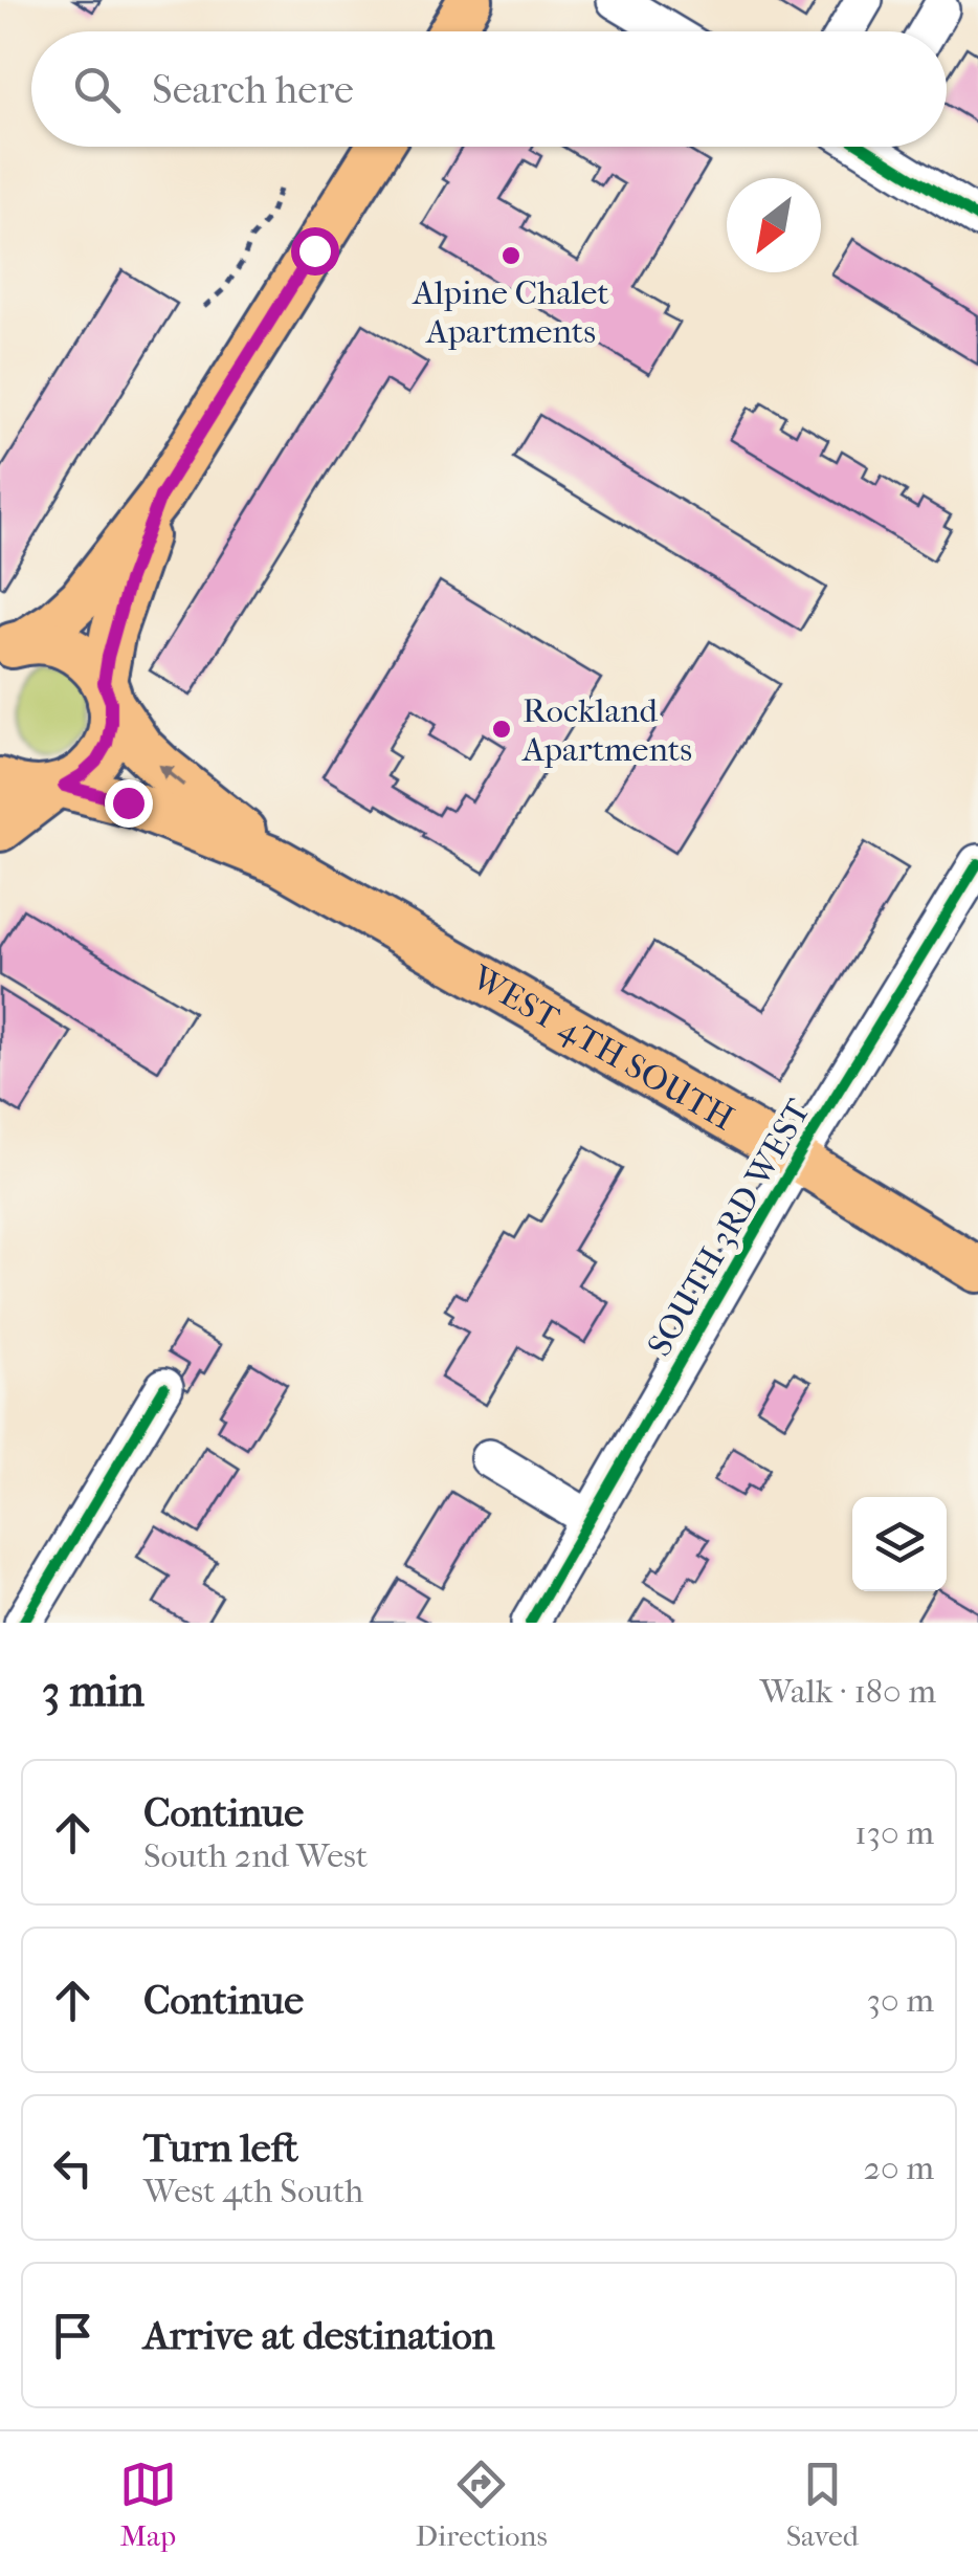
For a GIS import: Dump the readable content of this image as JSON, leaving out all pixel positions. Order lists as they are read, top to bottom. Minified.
{"streets":{"main road":["WEST 4TH SOUTH"],"street":["SOUTH 3RD WEST"]},"crossings":[["WEST 4TH SOUTH","SOUTH 3RD WEST"]],"places":["Alpine Chalet Apartments","Rockland Apartments"],"north":"bottom left","page":{"search":"Search here","heading":["3 min","Walk · 180 m"],"list":[["Continue","South 2nd West","130 m"],["Continue","30 m"],["Turn left","West 4th South","20 m"],"Arrive at destination"],"nav":["Map","Directions","Saved"]}}
